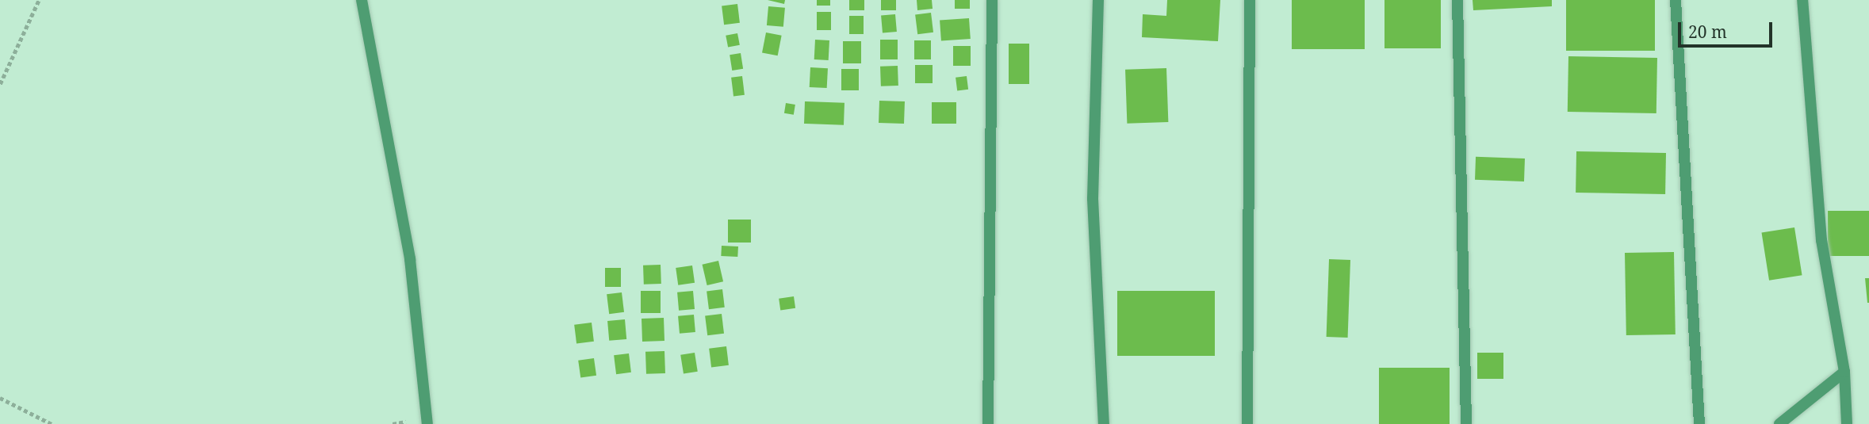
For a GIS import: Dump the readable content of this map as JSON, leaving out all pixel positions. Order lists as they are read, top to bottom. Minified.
{"scale_bar":"20 m"}
